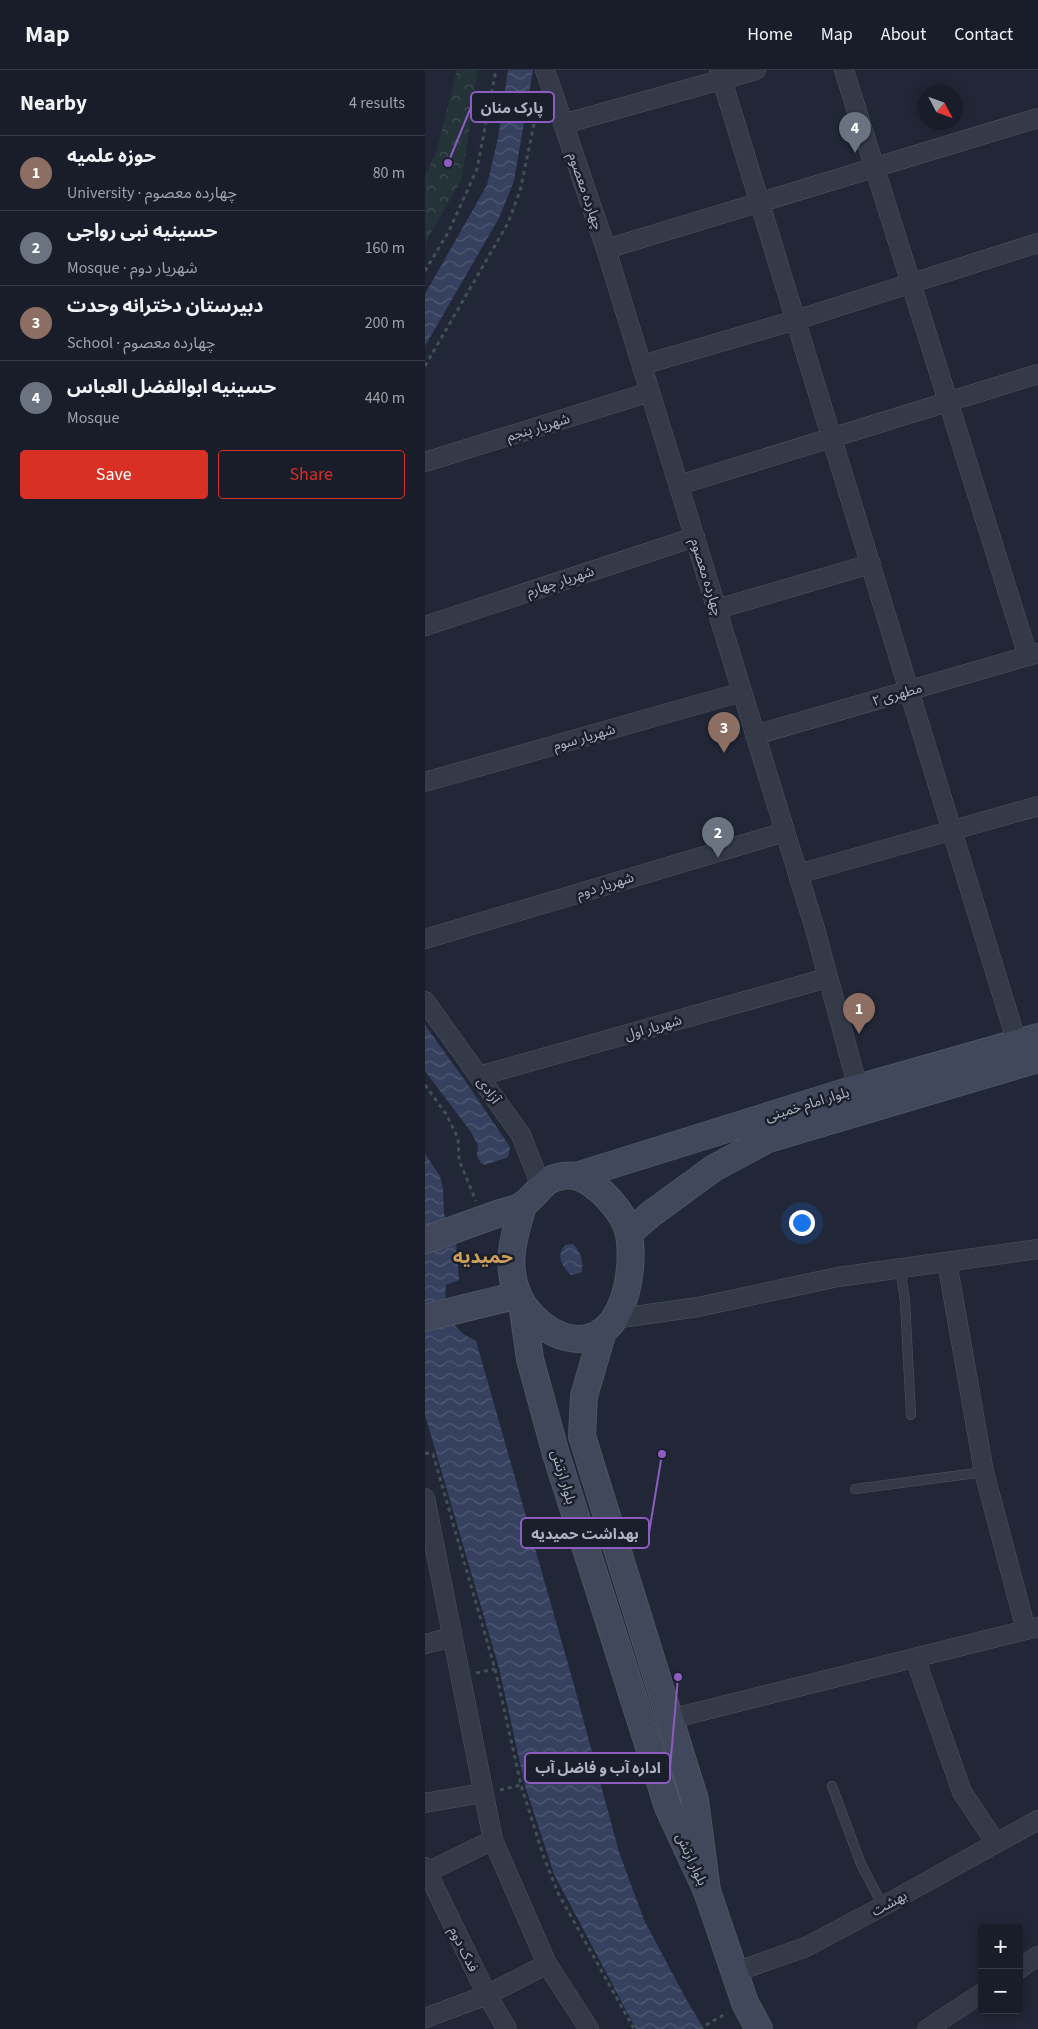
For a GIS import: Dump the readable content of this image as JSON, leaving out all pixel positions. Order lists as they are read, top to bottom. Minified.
{"streets":{"main road":["بلوار امام خمینی","بلوار ارتش"],"street":["چهارده معصوم","شهریار پنجم","شهریار چهارم","مطهری ۲","شهریار سوم","شهریار دوم","شهریار اول","آزادی","بهشت","فدک دوم"]},"crossings":[["چهارده معصوم","شهریار پنجم"],["چهارده معصوم","شهریار چهارم"],["چهارده معصوم","مطهری ۲"],["چهارده معصوم","شهریار سوم"],["چهارده معصوم","شهریار دوم"],["چهارده معصوم","شهریار اول"],["چهارده معصوم","بلوار امام خمینی"],["شهریار اول","آزادی"],["آزادی","بلوار امام خمینی"],["آزادی","بلوار ارتش"],["بلوار امام خمینی","بلوار ارتش"]],"districts":["حمیدیه"],"places":["پارک منان","بهداشت حمیدیه","اداره آب و فاضل آب"],"north":"bottom right","page":{"header":"Map","nav":["Home","Map","About","Contact"],"heading":["Nearby","4 results"],"pins":["4","3","2","1"],"list":[{"mark":"1","name":"حوزه علمیه","note":"University · چهارده معصوم","value":"80 m"},{"mark":"2","name":"حسینیه نبی رواجی","note":"Mosque · شهریار دوم","value":"160 m"},{"mark":"3","name":"دبیرستان دخترانه وحدت","note":"School · چهارده معصوم","value":"200 m"},{"mark":"4","name":"حسینیه ابوالفضل العباس","note":"Mosque","value":"440 m"}],"buttons":["Save","Share"],"map_buttons":["+","−"]}}
